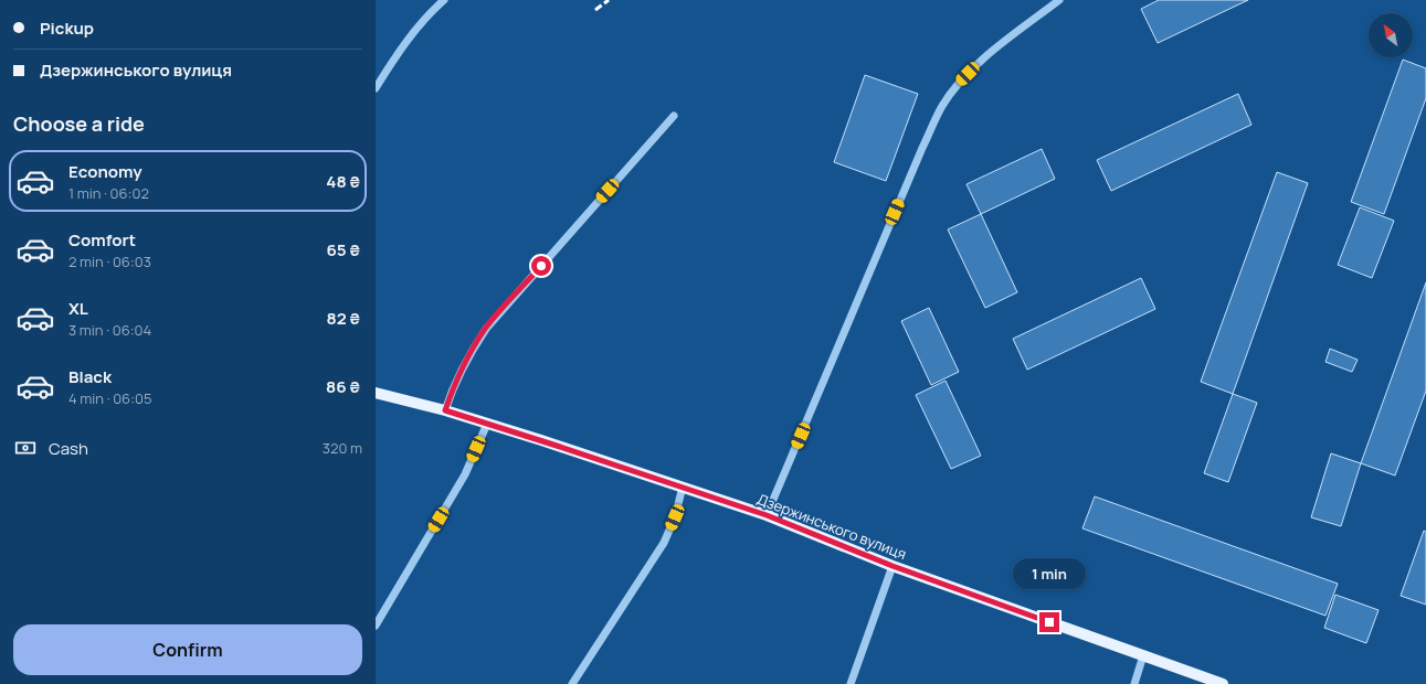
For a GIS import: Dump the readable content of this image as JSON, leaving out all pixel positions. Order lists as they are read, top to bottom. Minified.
{"streets":{"main road":["Дзержинського вулиця"]},"north":"top left","page":{"banner":["Pickup","Дзержинського вулиця"],"heading":"Choose a ride","list":[{"name":"Economy","note":"1 min · 06:02","value":"48 ₴"},{"name":"Comfort","note":"2 min · 06:03","value":"65 ₴"},{"name":"XL","note":"3 min · 06:04","value":"82 ₴"},{"name":"Black","note":"4 min · 06:05","value":"86 ₴"}],"pay":["Cash","320 m"],"bubble":"1 min","buttons":"Confirm"}}
